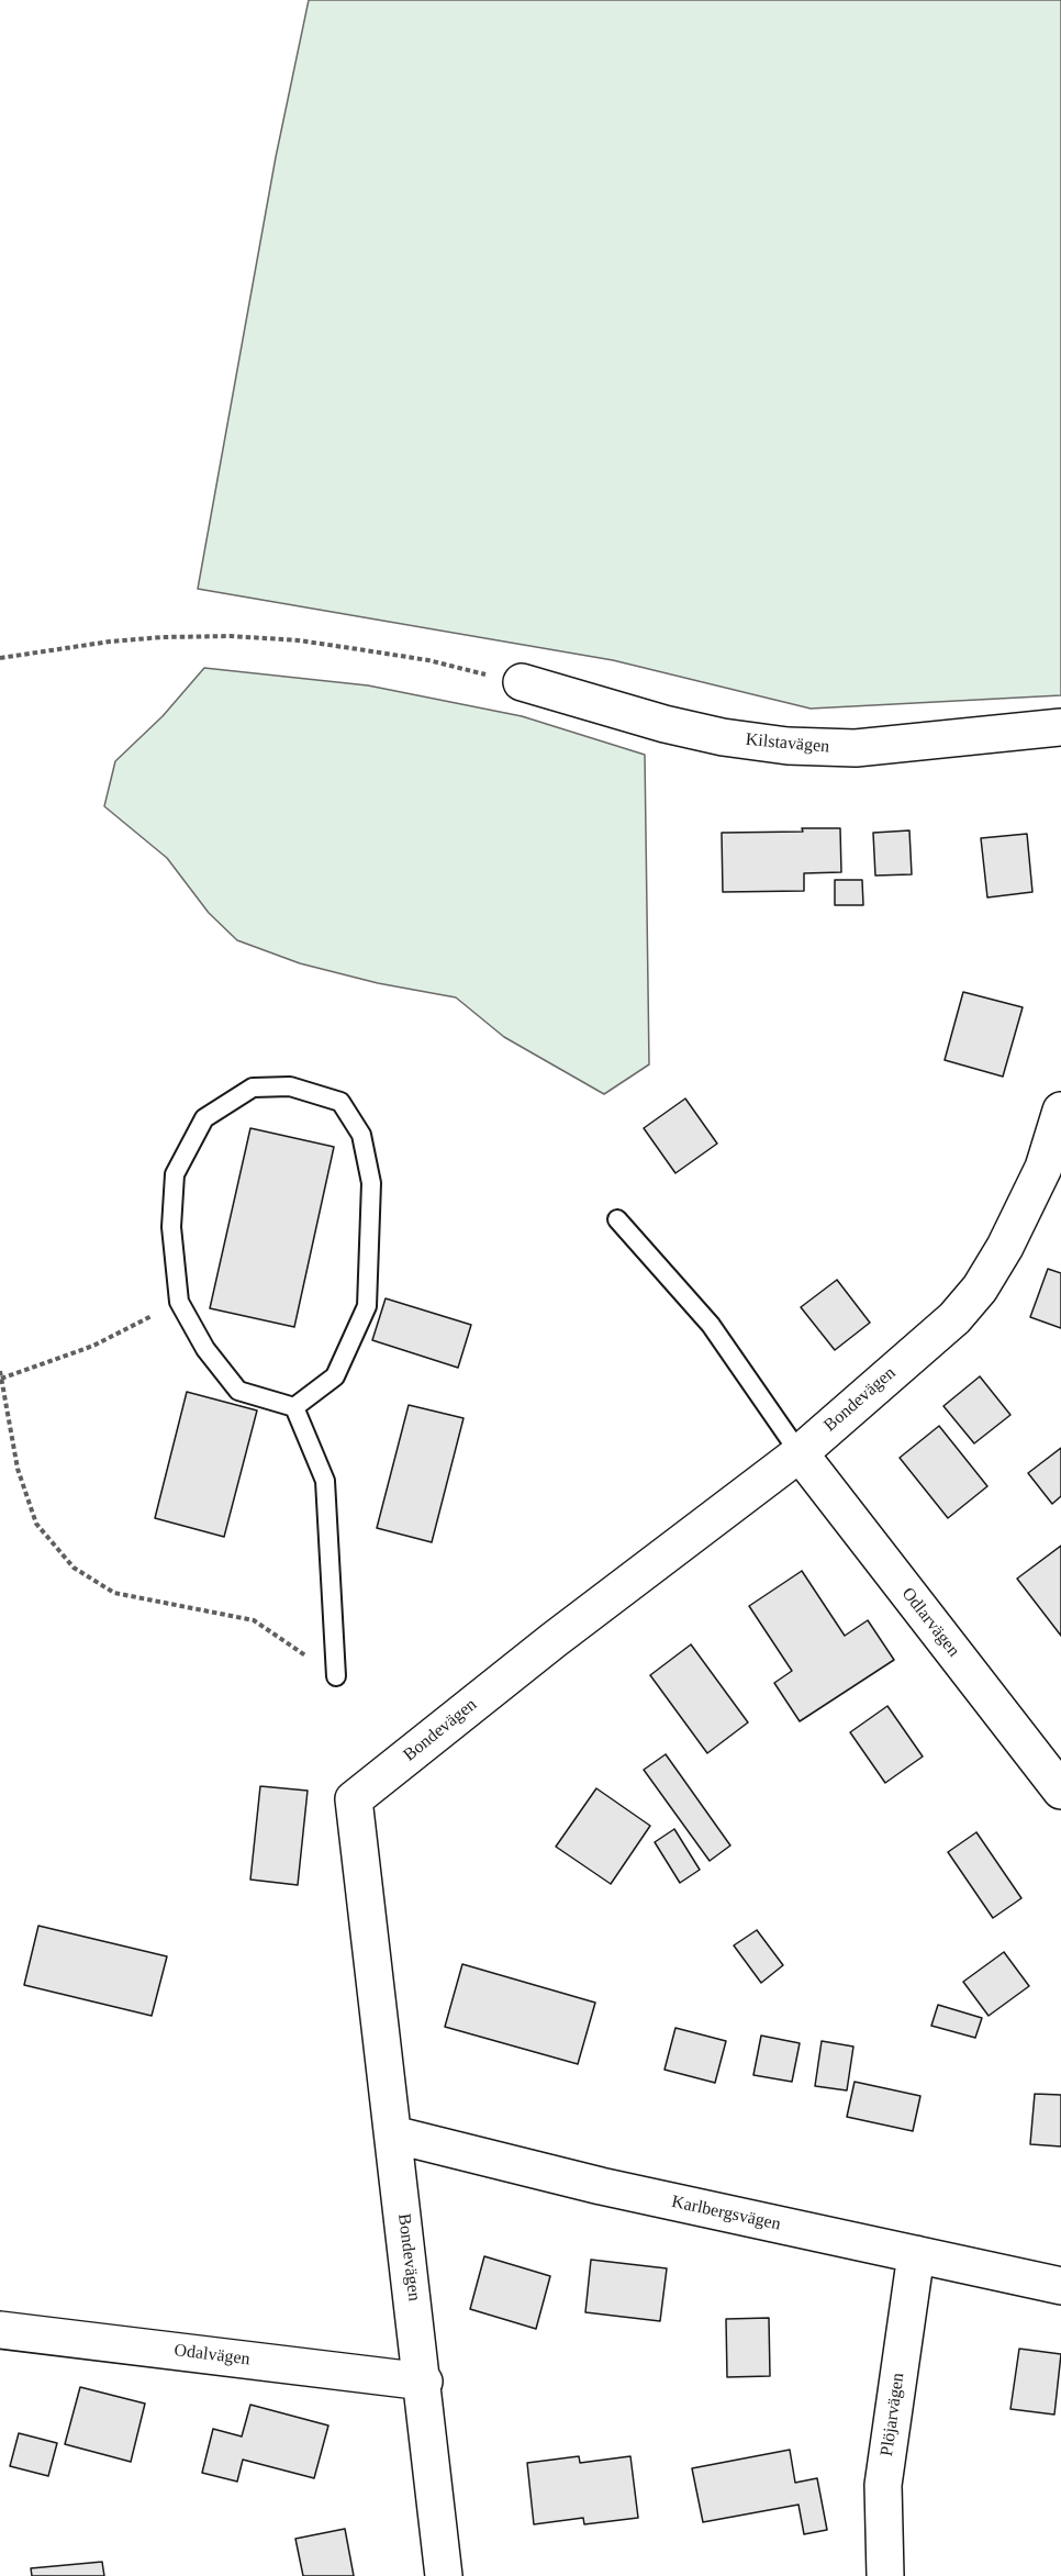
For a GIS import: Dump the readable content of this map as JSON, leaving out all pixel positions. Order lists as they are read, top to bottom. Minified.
{"streets":{"street":["Kilstavägen","Bondevägen","Odlarvägen","Karlbergsvägen","Odalvägen","Plöjarvägen"]},"crossings":[["Bondevägen","Odlarvägen"],["Bondevägen","Karlbergsvägen"],["Bondevägen","Odalvägen"],["Karlbergsvägen","Plöjarvägen"]]}
